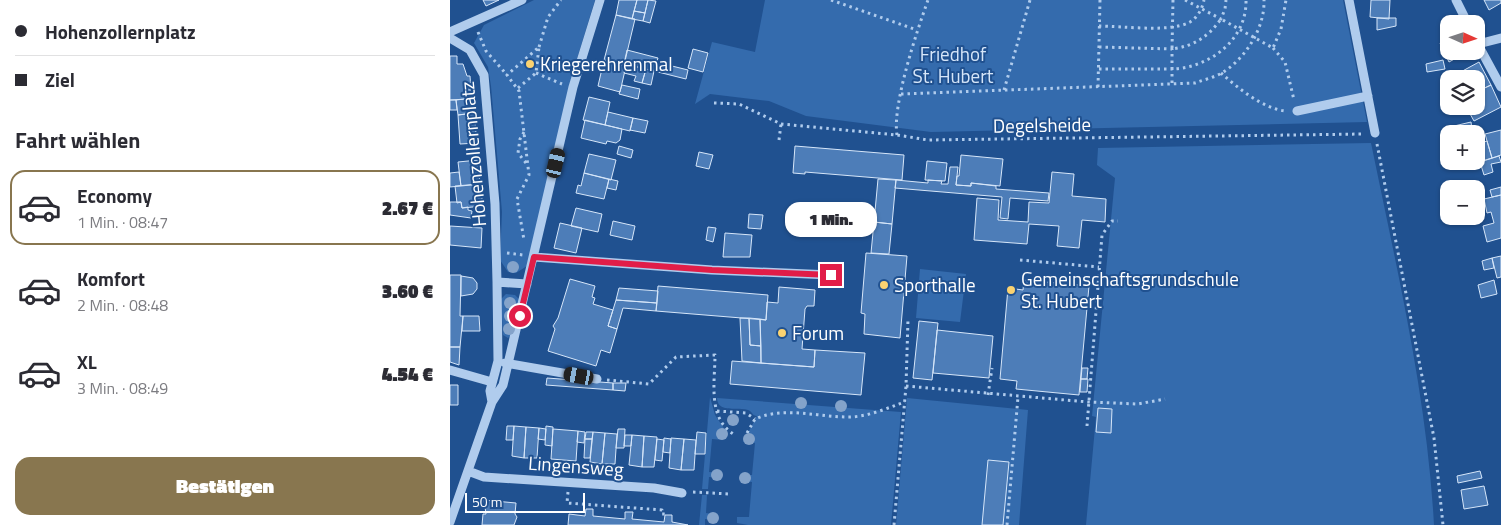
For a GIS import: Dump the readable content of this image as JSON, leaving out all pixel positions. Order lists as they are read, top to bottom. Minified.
{"streets":{"street":["Hohenzollernplatz","Lingensweg"],"path":["Degelsheide"]},"parks":["Friedhof St. Hubert"],"places":["Kriegerehrenmal","Sporthalle","Gemeinschaftsgrundschule St. Hubert","Forum"],"scale_bar":"50 m","north":"right","page":{"banner":["Hohenzollernplatz","Ziel"],"map_buttons":["+","−"],"heading":"Fahrt wählen","list":[{"name":"Economy","note":"1 Min. · 08:47","value":"2.67 €"},{"name":"Komfort","note":"2 Min. · 08:48","value":"3.60 €"},{"name":"XL","note":"3 Min. · 08:49","value":"4.54 €"}],"bubble":"1 Min.","buttons":"Bestätigen","scale":"50 m"}}
